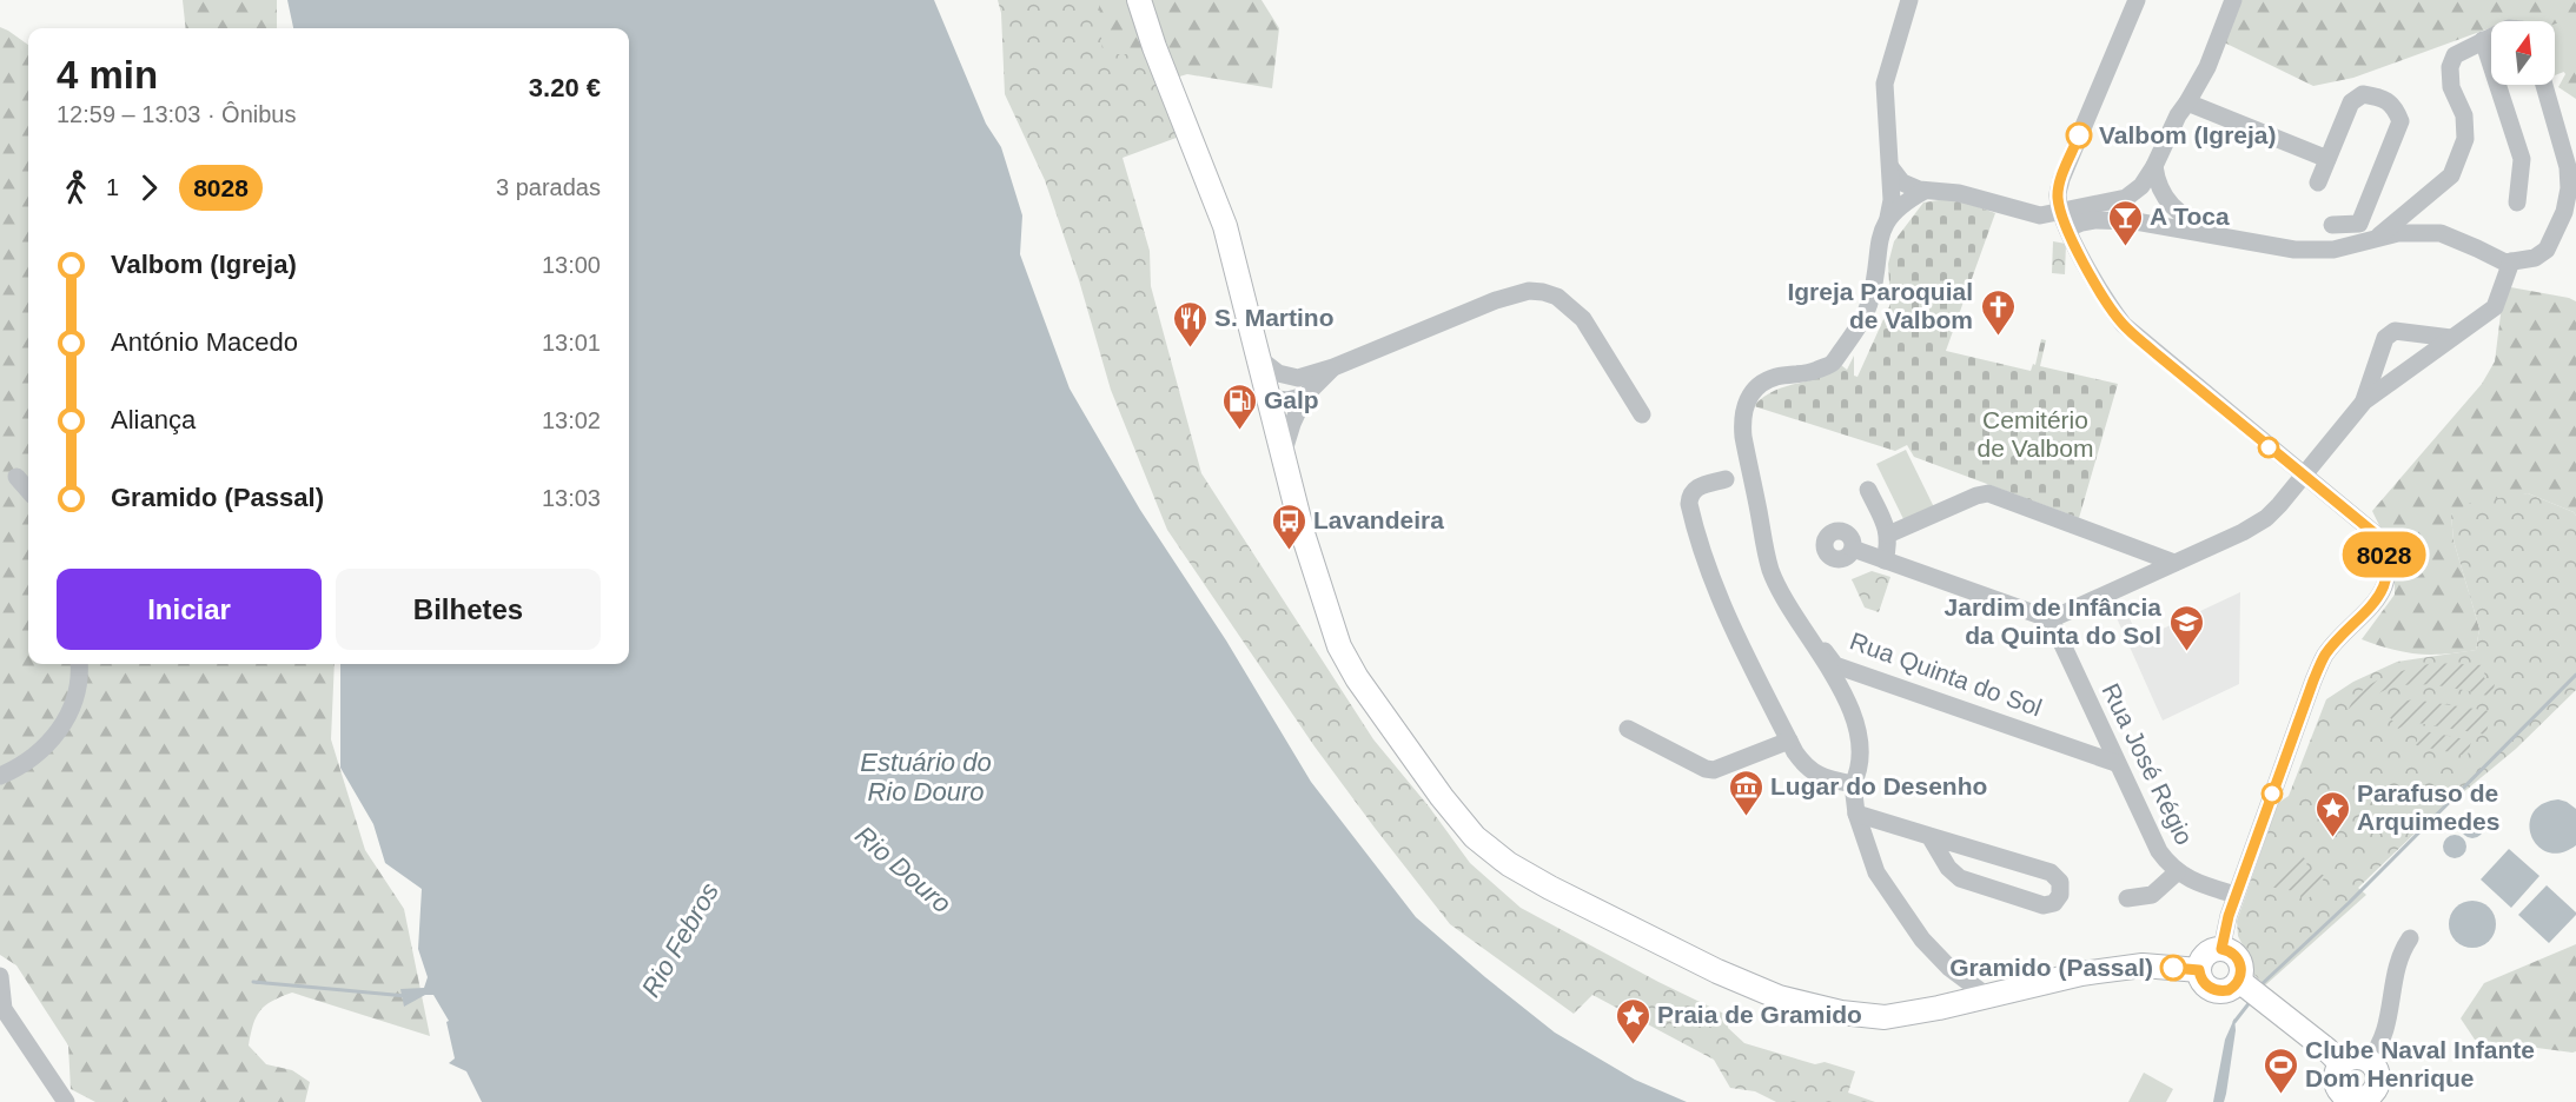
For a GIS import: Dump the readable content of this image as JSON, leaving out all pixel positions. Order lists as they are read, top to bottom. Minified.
{"streets":{"street":["Rua Quinta do Sol","Rua José Régio"]},"crossings":[["Rua Quinta do Sol","Rua José Régio"]],"water":["Estuário do Rio Douro","Rio Douro","Rio Febros"],"parks":["Cemitério de Valbom"],"places":{"other":["Valbom (Igreja)","Gramido (Passal)"],"bar":["A Toca"],"church":["Igreja Paroquial de Valbom"],"restaurant":["S. Martino"],"fuel station":["Galp"],"bus stop":["Lavandeira"],"school or university":["Jardim de Infância da Quinta do Sol"],"museum":["Lugar do Desenho"],"place":["Parafuso de Arquimedes","Praia de Gramido"],"sports":["Clube Naval Infante Dom Henrique"]},"lines":["bus line 8028"],"north":"top","page":{"on_map":"8028","heading":["4 min","12:59 – 13:03 · Ônibus","3.20 €"],"legs":["1","8028","3 paradas"],"list":[{"name":"Valbom (Igreja)","value":"13:00"},{"name":"António Macedo","value":"13:01"},{"name":"Aliança","value":"13:02"},{"name":"Gramido (Passal)","value":"13:03"}],"buttons":["Iniciar","Bilhetes"]}}
